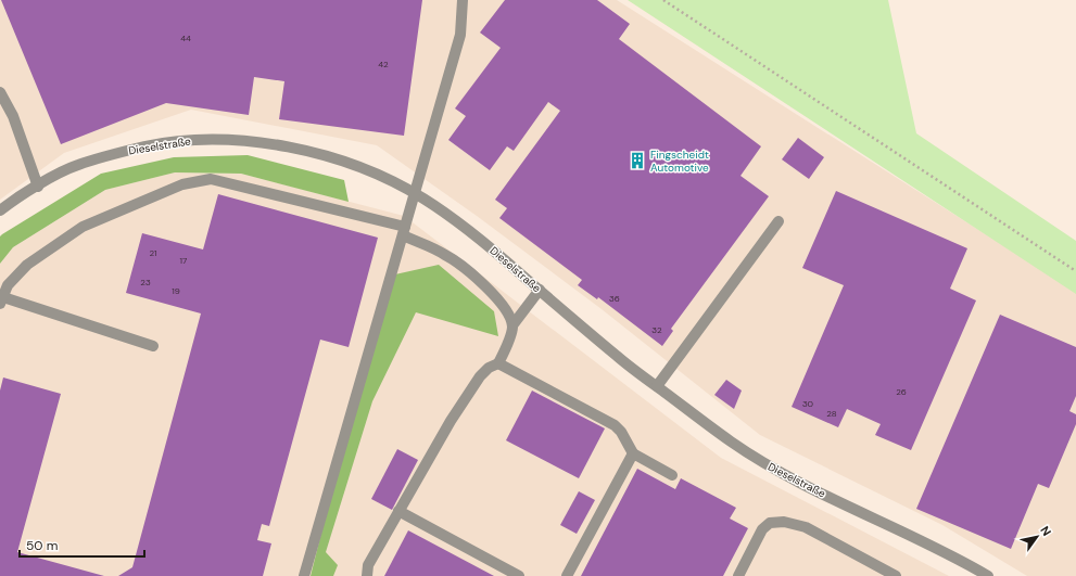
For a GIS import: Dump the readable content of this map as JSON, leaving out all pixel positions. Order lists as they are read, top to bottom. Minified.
{"streets":{"street":["Dieselstraße"]},"places":{"building":["Fingscheidt Automotive"]},"house_numbers":["44","42","21","17","23","19","36","32","26","30","28"],"scale_bar":"50 m","north":"top right"}
